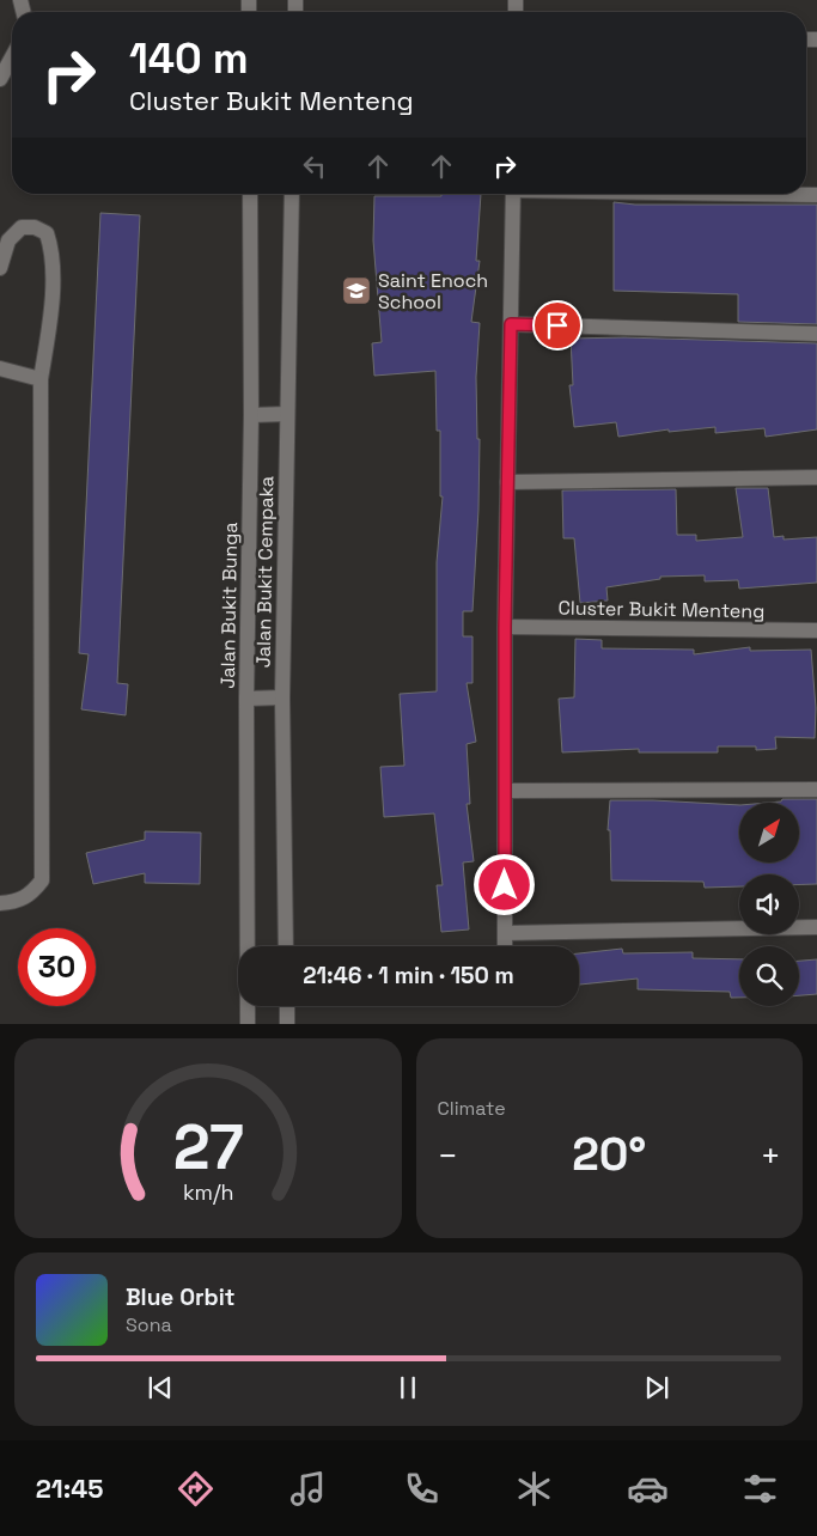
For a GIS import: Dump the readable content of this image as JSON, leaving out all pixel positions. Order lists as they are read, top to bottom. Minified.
{"streets":{"street":["Jalan Bukit Cempaka","Jalan Bukit Bunga","Cluster Bukit Menteng"]},"places":{"school or university":["Saint Enoch School"]},"north":"top right","page":{"turn":["140 m","Cluster Bukit Menteng"],"limit":"30","trip":"21:46 · 1 min · 150 m","tile":"Climate","heat":["−","20°","+"],"song":["Blue Orbit","Sona"],"tabs":"21:45","gauge":["27","km/h"]}}
